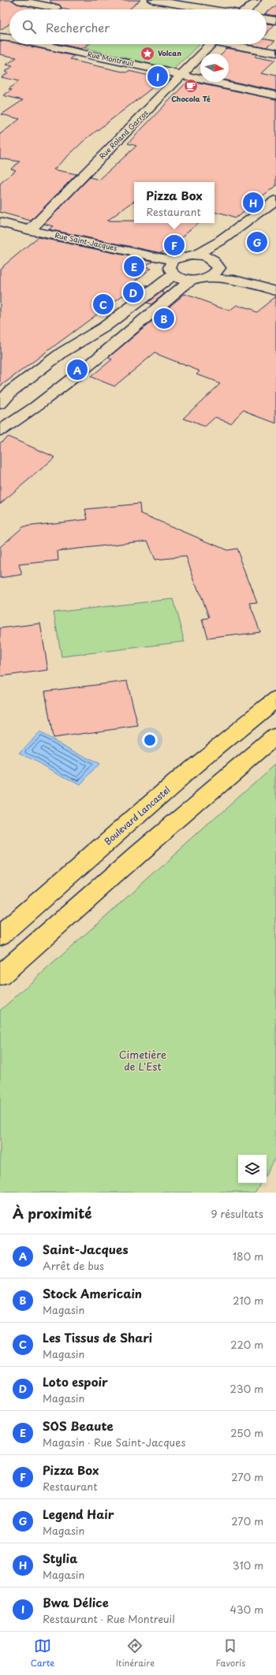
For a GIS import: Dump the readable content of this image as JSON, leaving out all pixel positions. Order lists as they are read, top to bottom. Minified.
{"streets":{"main road":["Boulevard Lancastel"],"street":["Rue Montreuil","Rue Roland Garros","Rue Saint-Jacques"]},"crossings":[["Rue Montreuil","Rue Roland Garros"],["Rue Roland Garros","Rue Saint-Jacques"]],"parks":["Cimetière de L'Est"],"places":{"place":["Volcan"],"cafe":["Chocola Té"]},"north":"right","page":{"search":"Rechercher","pins":["I","H","G","F","E","D","C","B","A"],"popup":["Pizza Box","Restaurant"],"heading":["À proximité","9 résultats"],"list":[{"mark":"A","name":"Saint-Jacques","note":"Arrêt de bus","value":"180 m"},{"mark":"B","name":"Stock Americain","note":"Magasin","value":"210 m"},{"mark":"C","name":"Les Tissus de Shari","note":"Magasin","value":"220 m"},{"mark":"D","name":"Loto espoir","note":"Magasin","value":"230 m"},{"mark":"E","name":"SOS Beaute","note":"Magasin · Rue Saint-Jacques","value":"250 m"},{"mark":"F","name":"Pizza Box","note":"Restaurant","value":"270 m"},{"mark":"G","name":"Legend Hair","note":"Magasin","value":"270 m"},{"mark":"H","name":"Stylia","note":"Magasin","value":"310 m"},{"mark":"I","name":"Bwa Délice","note":"Restaurant · Rue Montreuil","value":"430 m"}],"nav":["Carte","Itinéraire","Favoris"]}}
